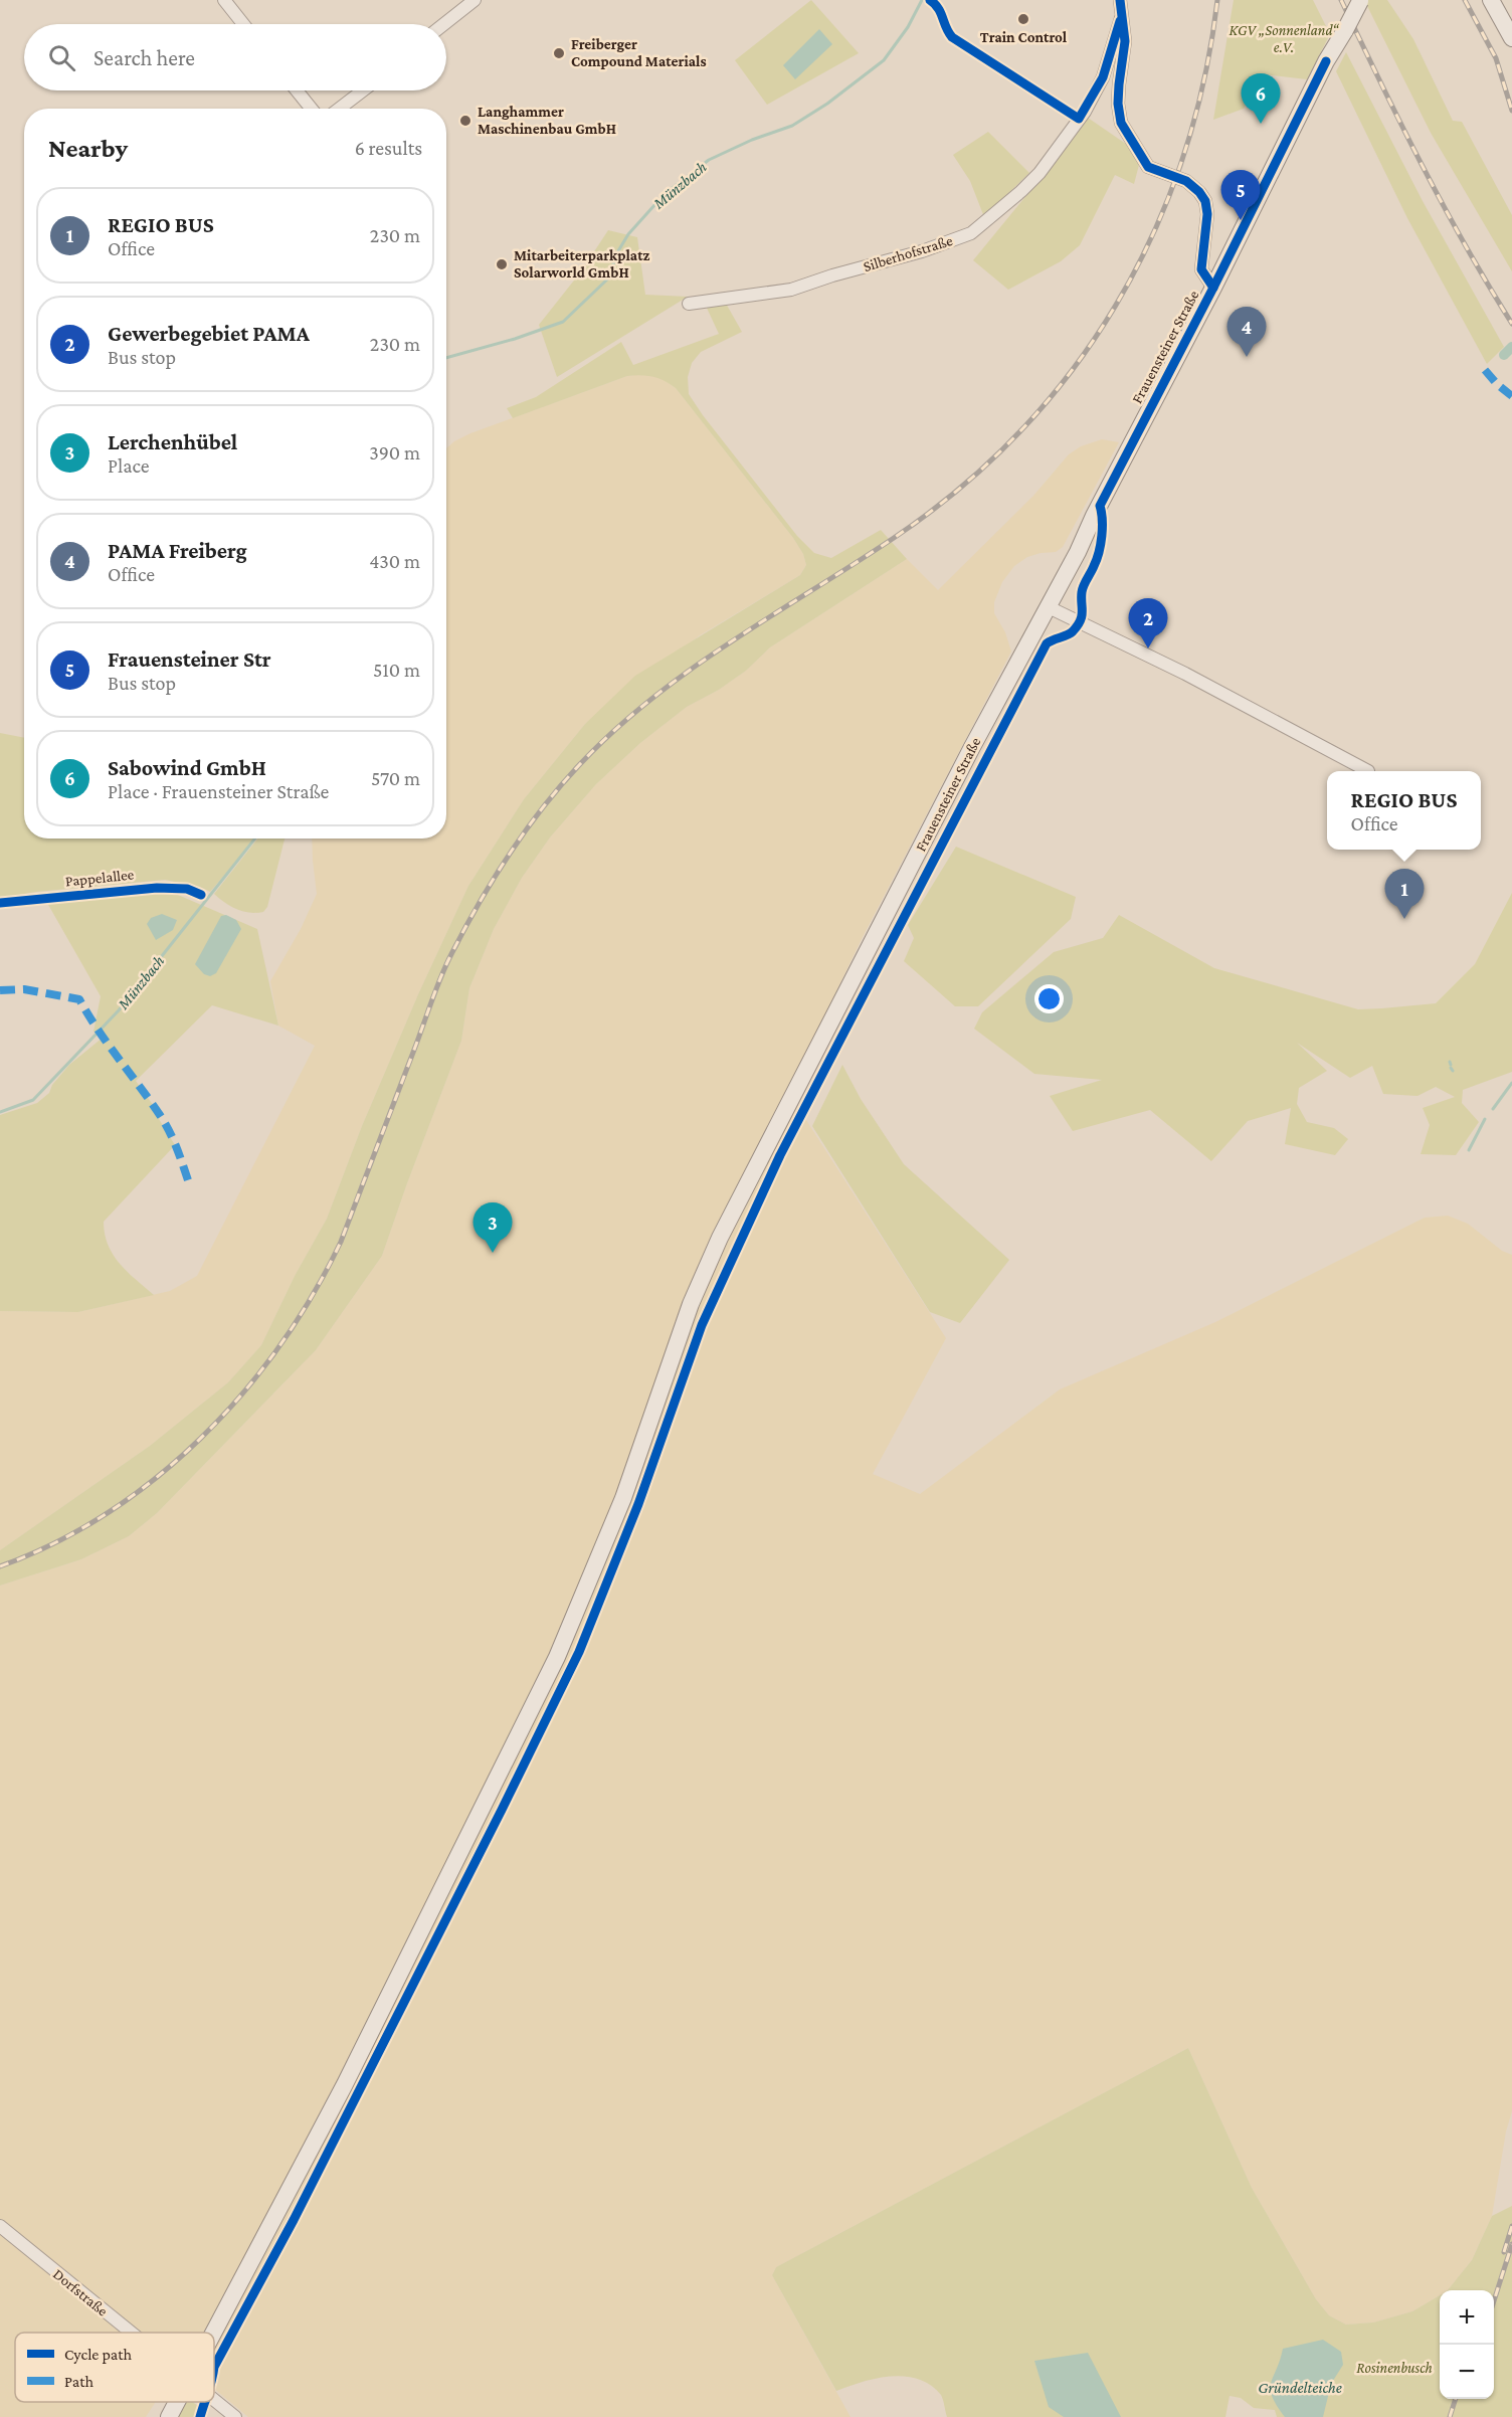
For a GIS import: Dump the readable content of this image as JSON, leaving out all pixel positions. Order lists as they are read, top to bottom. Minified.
{"streets":{"main road":["Frauensteiner Straße"],"street":["Silberhofstraße","Dorfstraße"],"cycle path":["Pappelallee"]},"crossings":[["Silberhofstraße","Frauensteiner Straße"]],"water":["Münzbach","Gründelteiche"],"parks":["KGV „Sonnenland“ e.V.","Rosinenbusch"],"places":["Train Control","Freiberger Compound Materials","Langhammer Maschinenbau GmbH","Mitarbeiterparkplatz Solarworld GmbH"],"legend":["Cycle path","Path"],"page":{"search":"Search here","pins":["6","5","4","2","1","3"],"heading":["Nearby","6 results"],"list":[{"mark":"1","name":"REGIO BUS","note":"Office","value":"230 m"},{"mark":"2","name":"Gewerbegebiet PAMA","note":"Bus stop","value":"230 m"},{"mark":"3","name":"Lerchenhübel","note":"Place","value":"390 m"},{"mark":"4","name":"PAMA Freiberg","note":"Office","value":"430 m"},{"mark":"5","name":"Frauensteiner Str","note":"Bus stop","value":"510 m"},{"mark":"6","name":"Sabowind GmbH","note":"Place · Frauensteiner Straße","value":"570 m"}],"popup":["REGIO BUS","Office"],"map_buttons":["+","−"]}}
